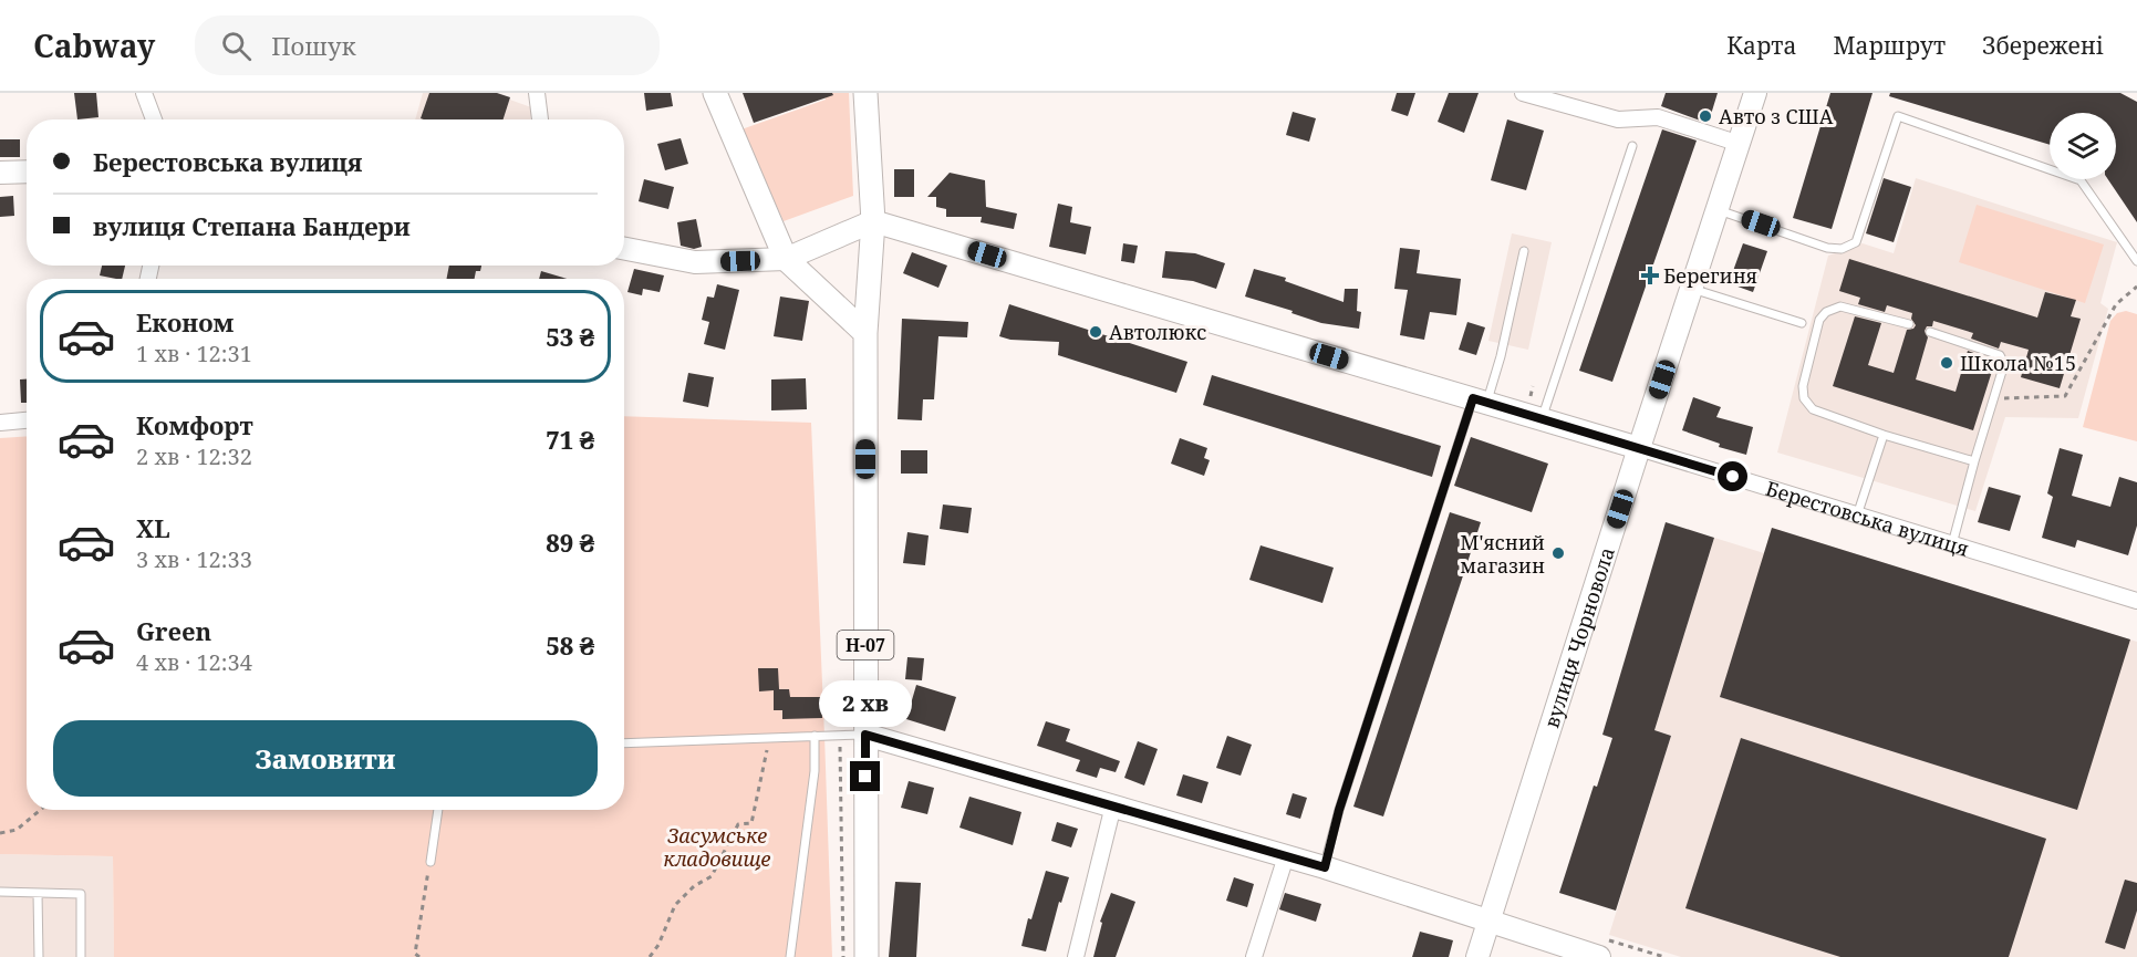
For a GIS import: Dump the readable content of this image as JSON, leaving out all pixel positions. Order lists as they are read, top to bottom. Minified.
{"streets":{"main road":["Н-07"],"street":["Берестовська вулиця","вулиця Чорновола"]},"crossings":[["Берестовська вулиця","вулиця Чорновола"],["Берестовська вулиця","Н-07"]],"parks":["Засумське кладовище"],"places":{"other":["Авто з США","Автолюкс","Школа №15","М'ясний магазин"],"health":["Берегиня"]},"page":{"header":"Cabway","search":"Пошук","nav":["Карта","Маршрут","Збережені"],"banner":["Берестовська вулиця","вулиця Степана Бандери"],"list":[{"name":"Економ","note":"1 хв · 12:31","value":"53 ₴"},{"name":"Комфорт","note":"2 хв · 12:32","value":"71 ₴"},{"name":"XL","note":"3 хв · 12:33","value":"89 ₴"},{"name":"Green","note":"4 хв · 12:34","value":"58 ₴"}],"bubble":"2 хв","buttons":"Замовити"}}
